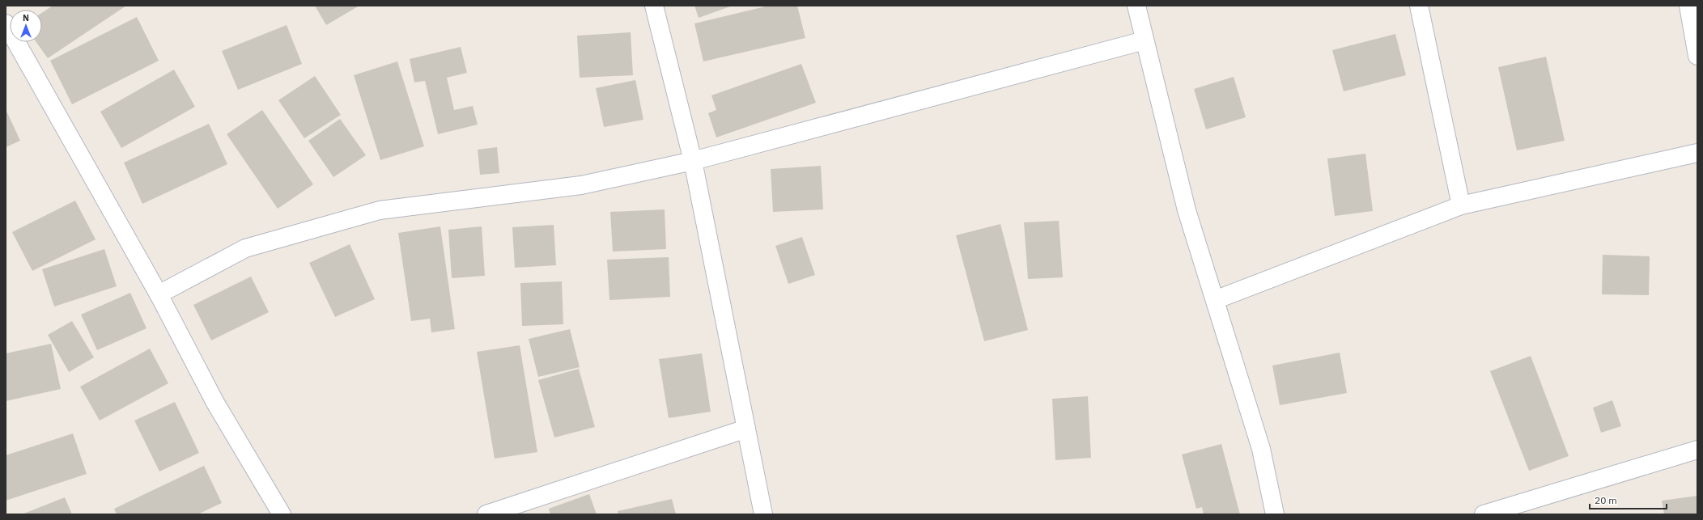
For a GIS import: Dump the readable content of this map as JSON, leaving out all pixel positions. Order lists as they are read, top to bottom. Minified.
{"scale_bar":"20 m","north":"top"}
